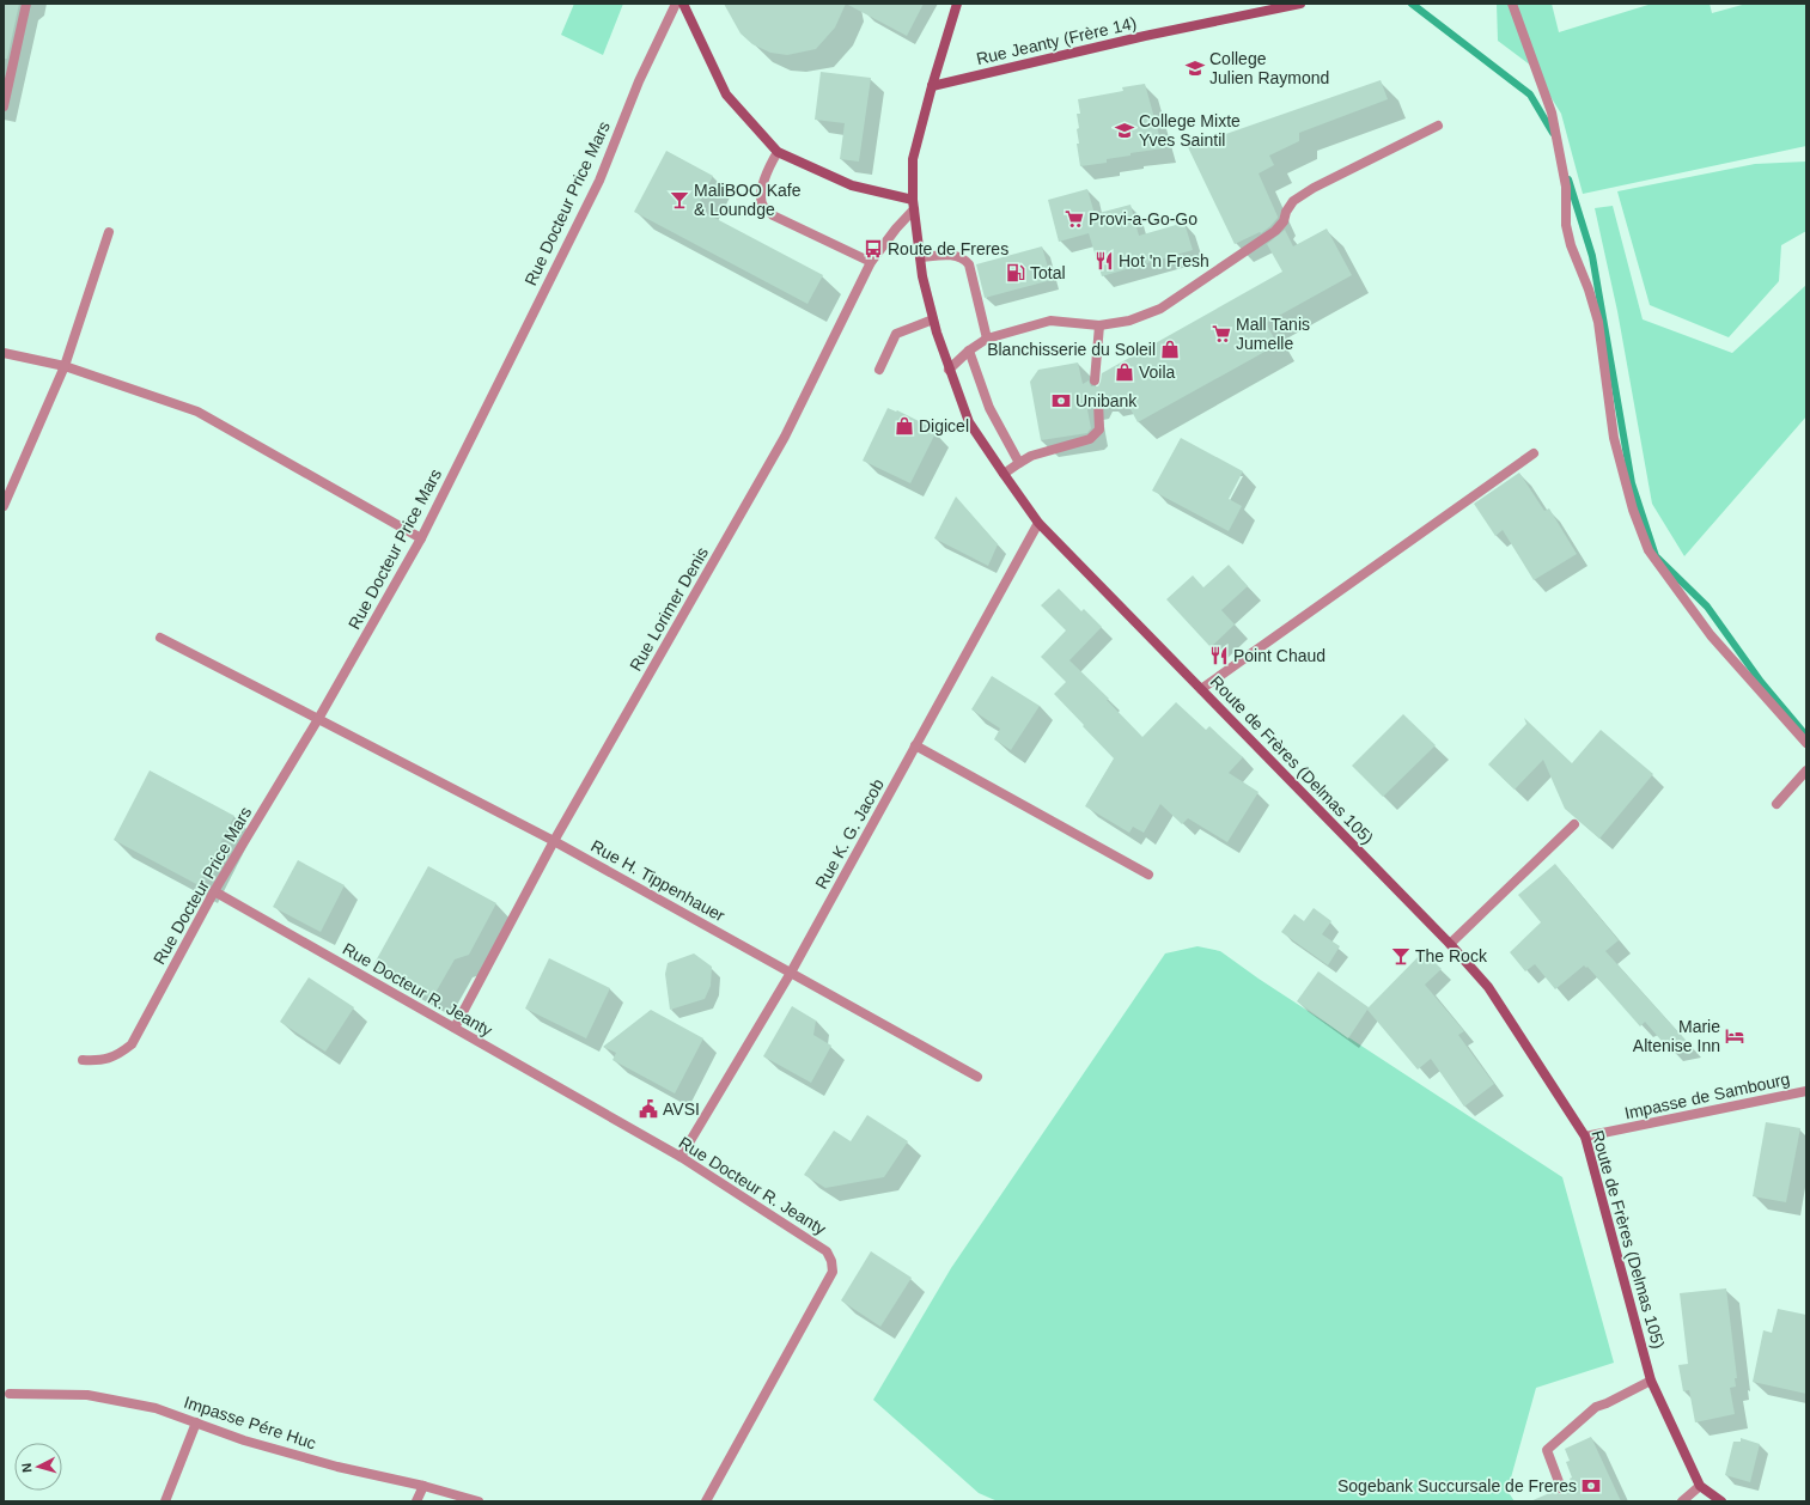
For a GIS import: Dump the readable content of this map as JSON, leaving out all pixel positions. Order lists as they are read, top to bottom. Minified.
{"streets":{"main road":["Rue Jeanty (Frère 14)","Route de Frères (Delmas 105)"],"street":["Rue Docteur Price Mars","Rue Lorimer Denis","Rue K. G. Jacob","Rue H. Tippenhauer","Rue Docteur R. Jeanty","Impasse de Sambourg","Impasse Pére Huc"]},"crossings":[["Rue Jeanty (Frère 14)","Route de Frères (Delmas 105)"],["Rue Docteur Price Mars","Rue H. Tippenhauer"],["Rue Docteur Price Mars","Rue Docteur R. Jeanty"],["Rue Lorimer Denis","Route de Frères (Delmas 105)"],["Rue Lorimer Denis","Rue H. Tippenhauer"],["Rue Lorimer Denis","Rue Docteur R. Jeanty"],["Route de Frères (Delmas 105)","Rue K. G. Jacob"],["Route de Frères (Delmas 105)","Impasse de Sambourg"],["Rue K. G. Jacob","Rue H. Tippenhauer"],["Rue K. G. Jacob","Rue Docteur R. Jeanty"]],"places":{"school or university":["College Julien Raymond","College Mixte Yves Saintil"],"bar":["MaliBOO Kafe & Loundge","The Rock"],"supermarket":["Provi-a-Go-Go","Mall Tanis Jumelle"],"bus stop":["Route de Freres"],"restaurant":["Hot 'n Fresh","Point Chaud"],"fuel station":["Total"],"shop":["Blanchisserie du Soleil","Voila","Digicel"],"bank":["Unibank","Sogebank Succursale de Freres"],"hotel":["Marie Altenise Inn"],"public building":["AVSI"]},"north":"left"}
